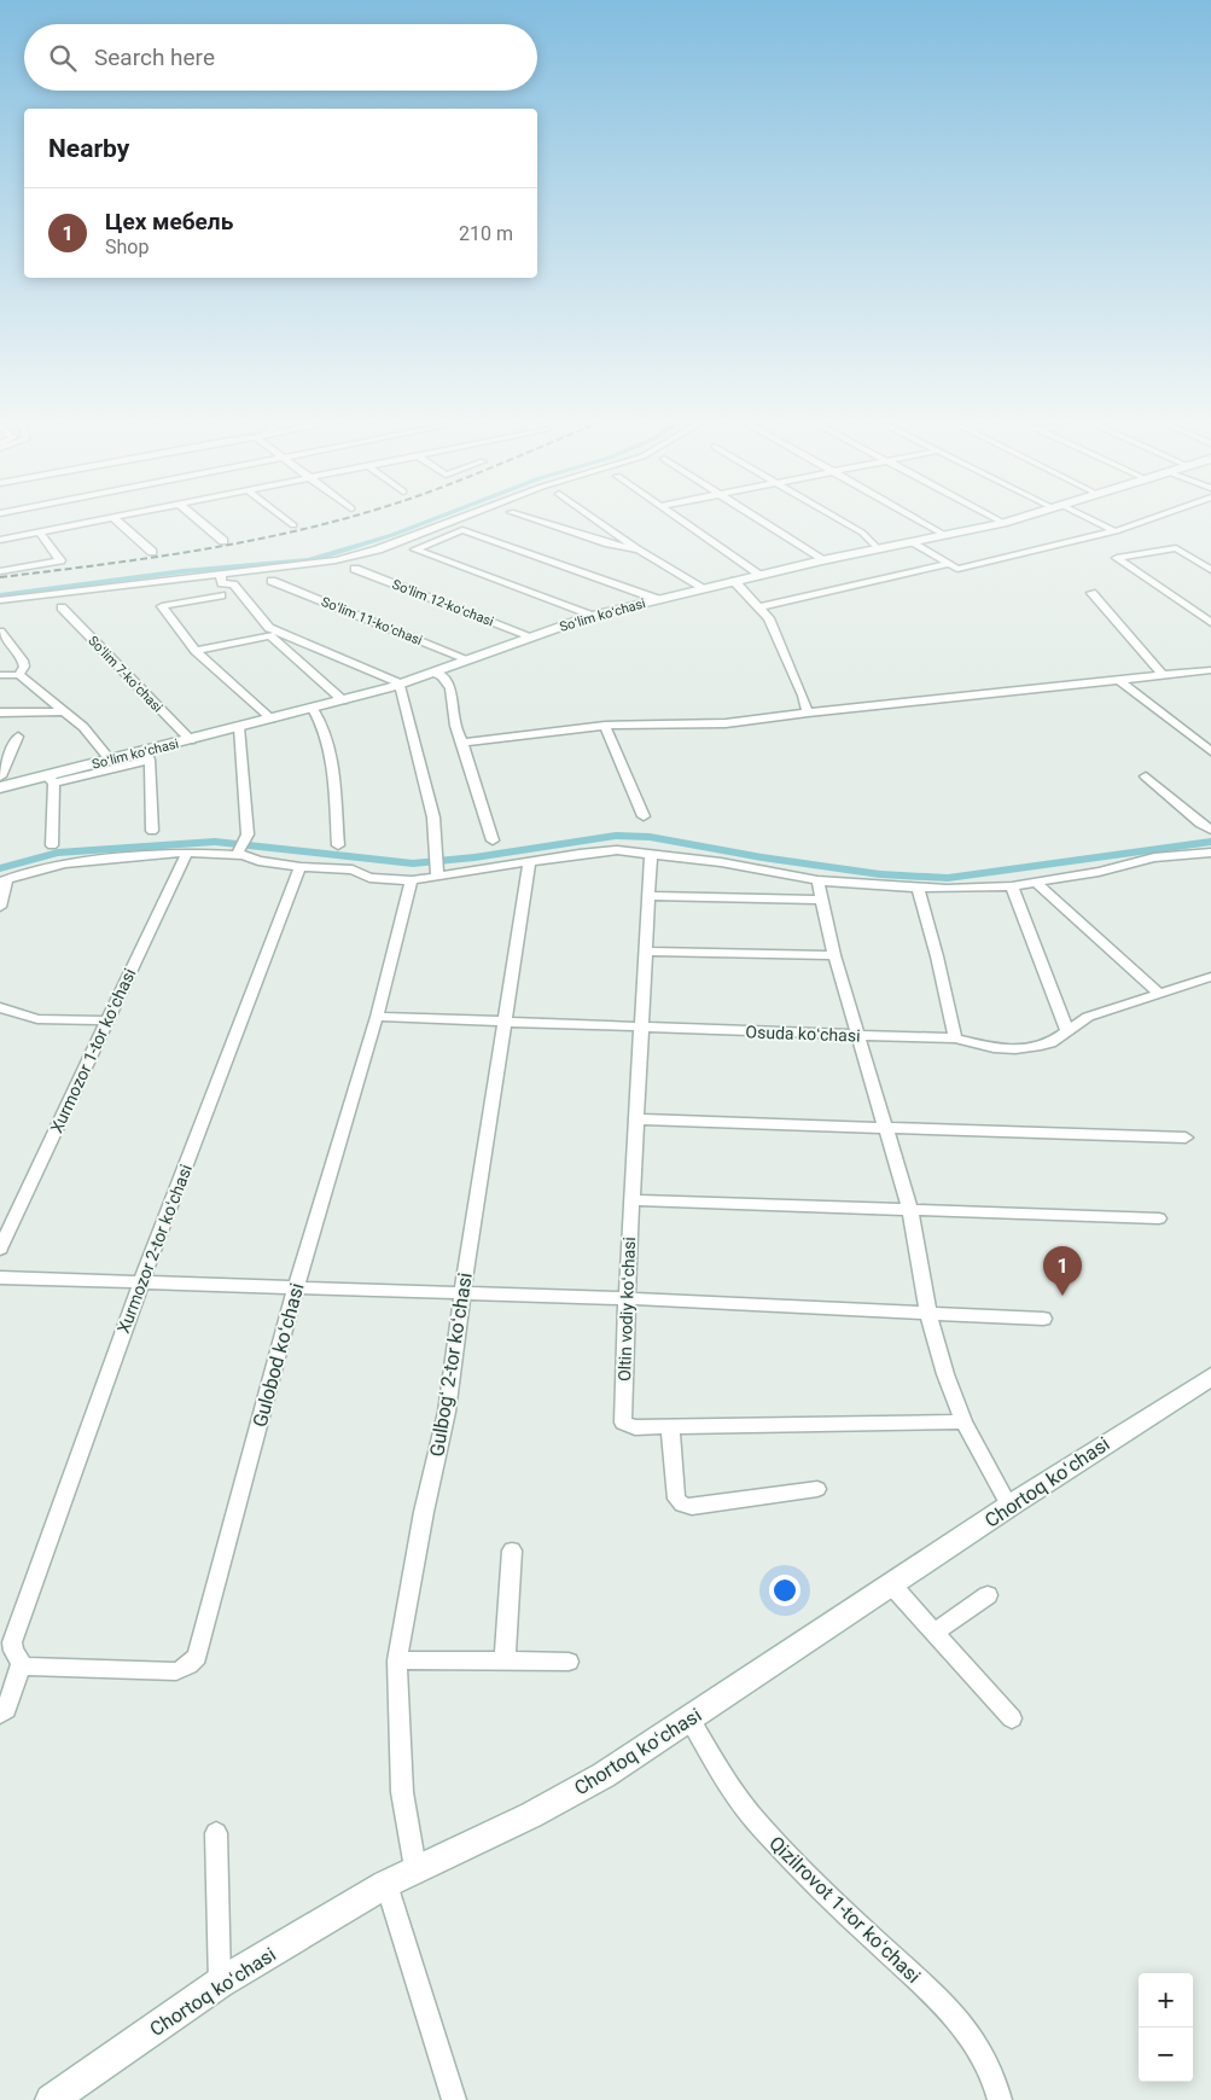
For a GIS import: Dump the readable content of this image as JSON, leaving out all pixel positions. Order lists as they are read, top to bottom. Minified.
{"streets":{"street":["Soʻlim 12-koʻchasi","Soʻlim koʻchasi","Soʻlim 11-koʻchasi","Soʻlim 7-koʻchasi","Osuda koʻchasi","Xurmozor 1-tor koʻchasi","Xurmozor 2-tor koʻchasi","Oltin vodiy koʻchasi","Gulobod koʻchasi","Gulbogʻ 2-tor koʻchasi","Chortoq koʻchasi","Qizilrovot 1-tor koʻchasi"]},"crossings":[["Soʻlim 12-koʻchasi","Soʻlim koʻchasi"],["Soʻlim koʻchasi","Soʻlim 11-koʻchasi"],["Soʻlim koʻchasi","Soʻlim 7-koʻchasi"],["Osuda koʻchasi","Oltin vodiy koʻchasi"],["Osuda koʻchasi","Gulobod koʻchasi"],["Osuda koʻchasi","Gulbogʻ 2-tor koʻchasi"],["Gulbogʻ 2-tor koʻchasi","Chortoq koʻchasi"],["Chortoq koʻchasi","Qizilrovot 1-tor koʻchasi"]],"page":{"search":"Search here","heading":"Nearby","list":[{"mark":"1","name":"Цех мебель","note":"Shop","value":"210 m"}],"pins":"1","map_buttons":["+","−"]}}
